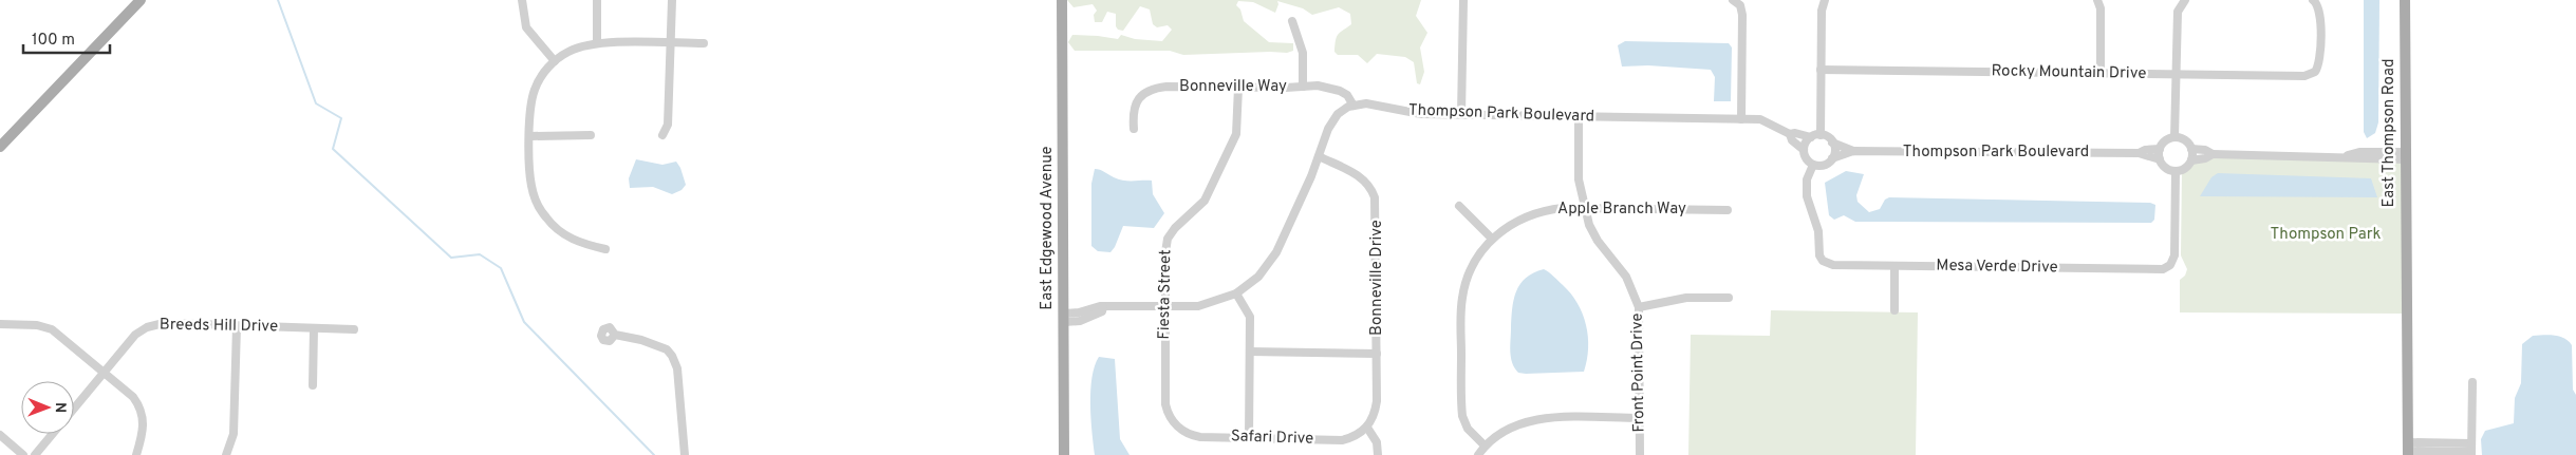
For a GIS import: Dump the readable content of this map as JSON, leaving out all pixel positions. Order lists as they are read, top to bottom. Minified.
{"streets":{"main road":["East Thompson Road","East Edgewood Avenue"],"street":["Rocky Mountain Drive","Bonneville Way","Thompson Park Boulevard","Apple Branch Way","Mesa Verde Drive","Bonneville Drive","Fiesta Street","Breeds Hill Drive","Front Point Drive","Safari Drive"]},"crossings":[["Bonneville Way","Thompson Park Boulevard"],["Bonneville Way","Fiesta Street"],["Thompson Park Boulevard","Mesa Verde Drive"],["Thompson Park Boulevard","Front Point Drive"],["Apple Branch Way","Front Point Drive"],["Bonneville Drive","Safari Drive"],["Fiesta Street","Safari Drive"]],"parks":["Thompson Park"],"scale_bar":"100 m","north":"right"}
